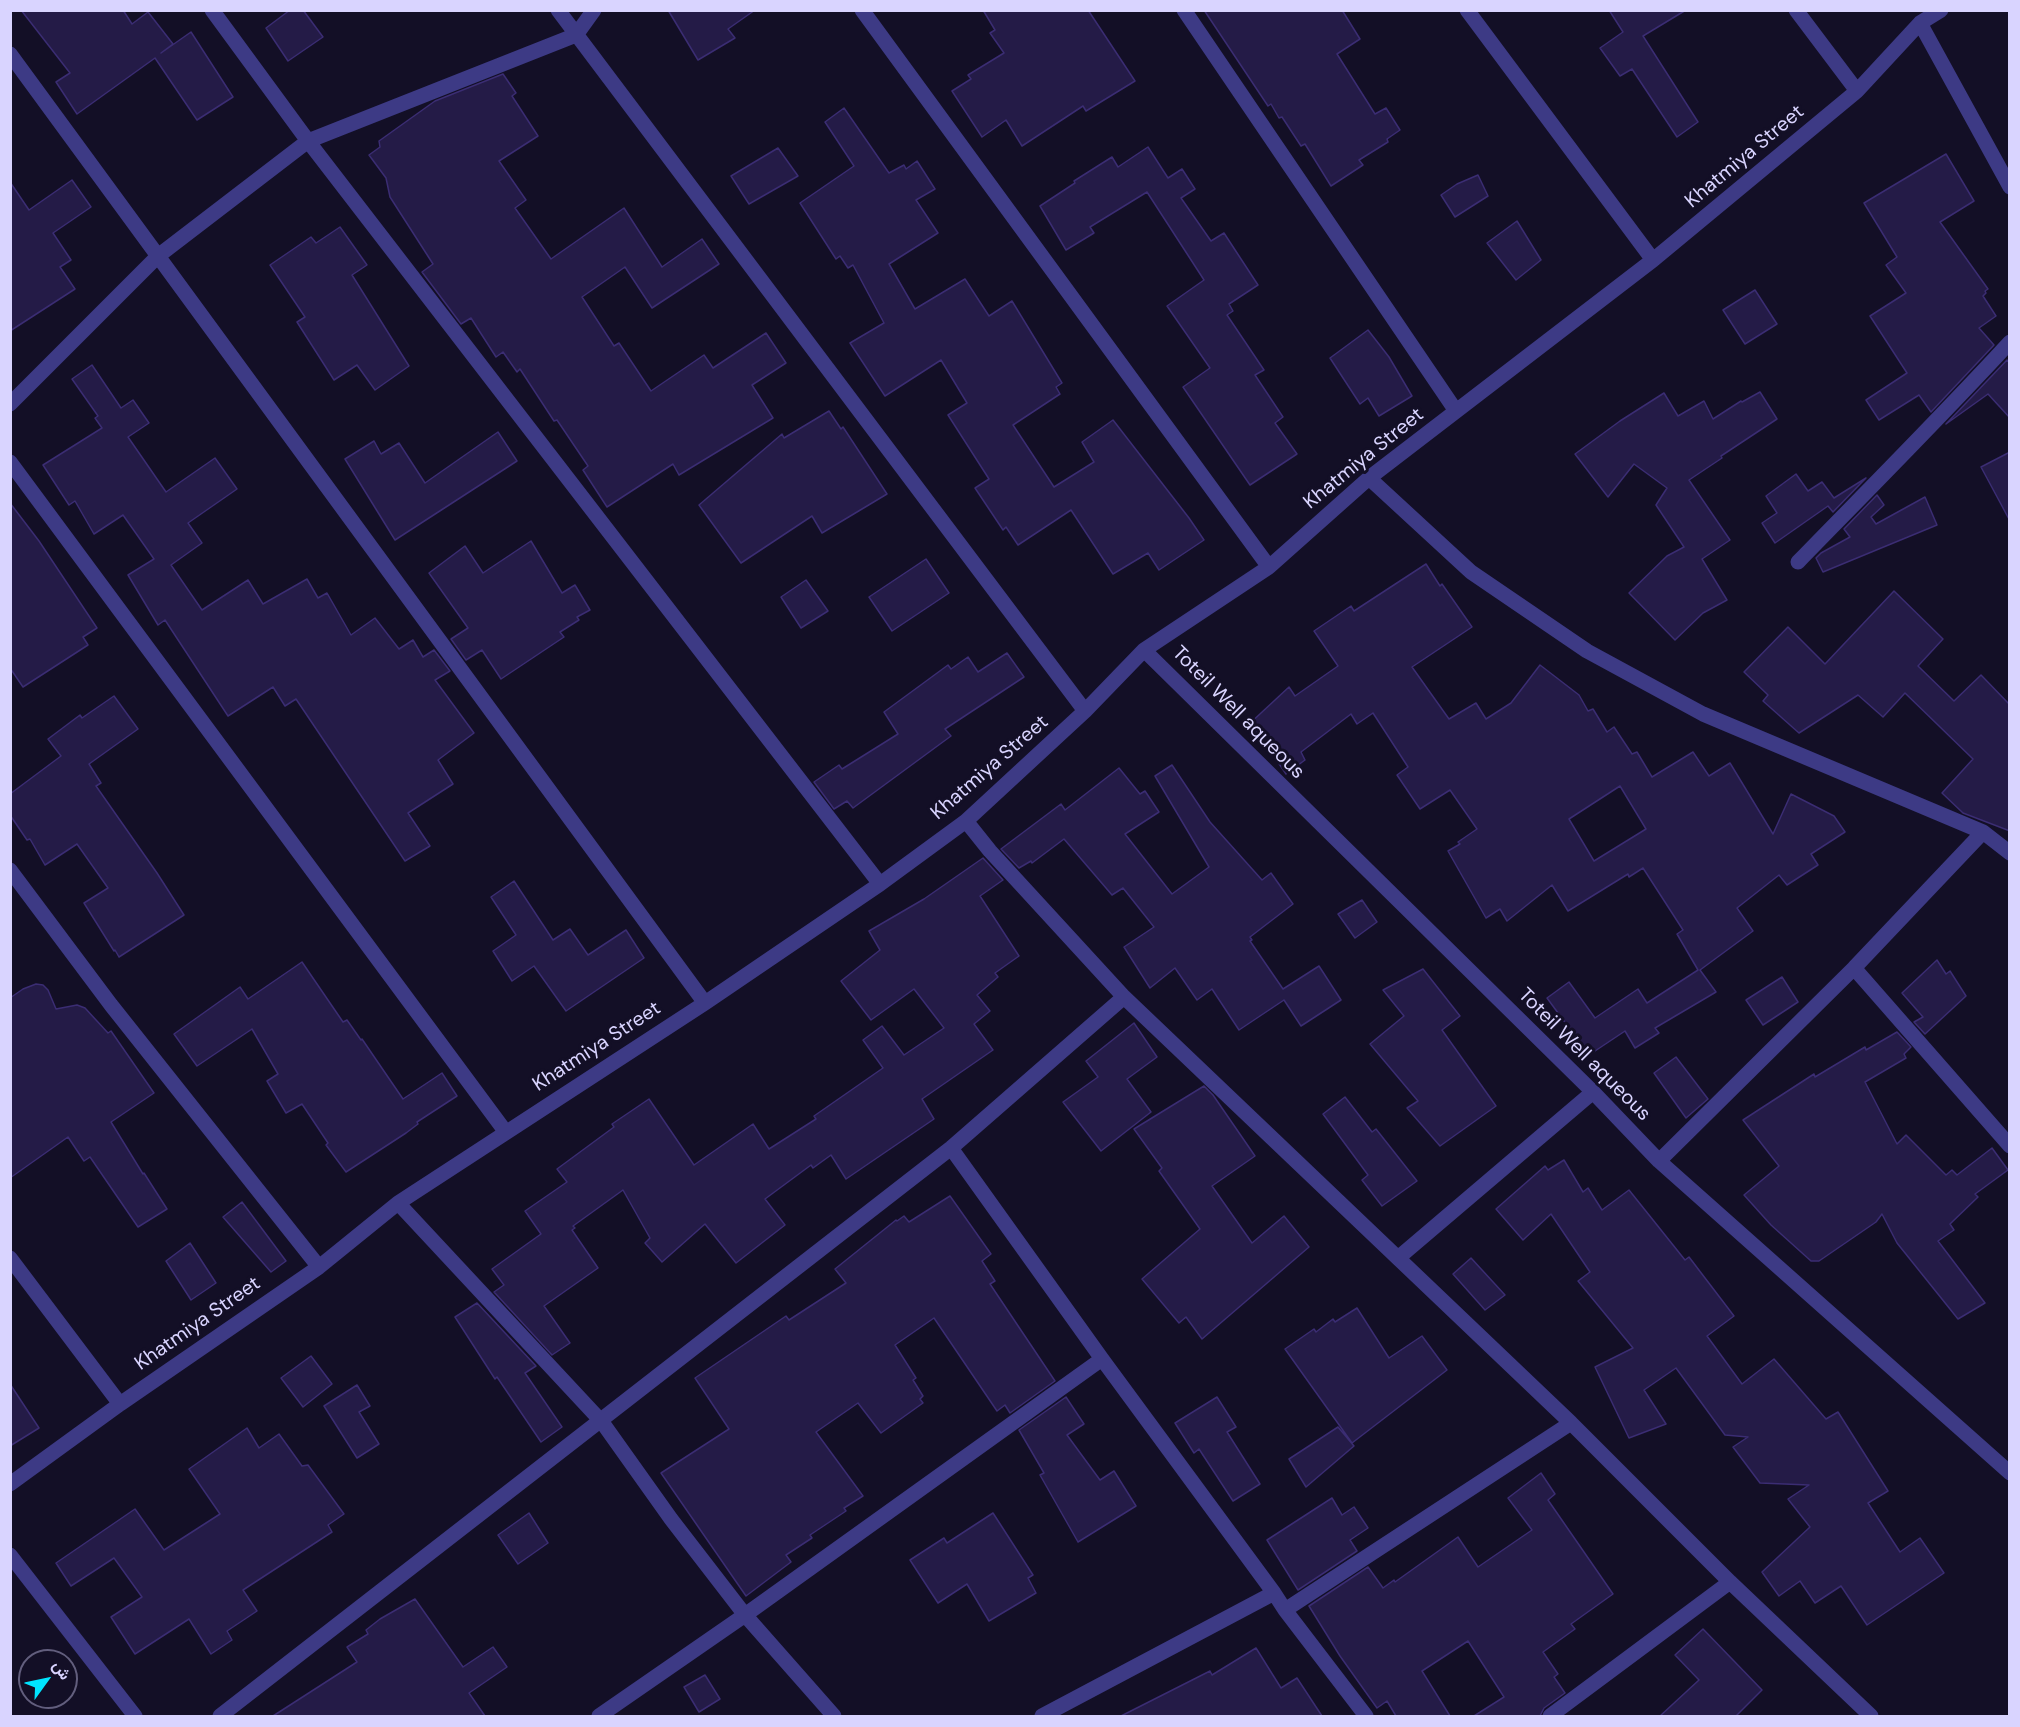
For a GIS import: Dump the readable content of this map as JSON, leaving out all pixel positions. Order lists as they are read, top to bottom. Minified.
{"streets":{"street":["Khatmiya Street","Toteil Well aqueous"]},"crossings":[["Khatmiya Street","Toteil Well aqueous"]],"north":"top right"}
